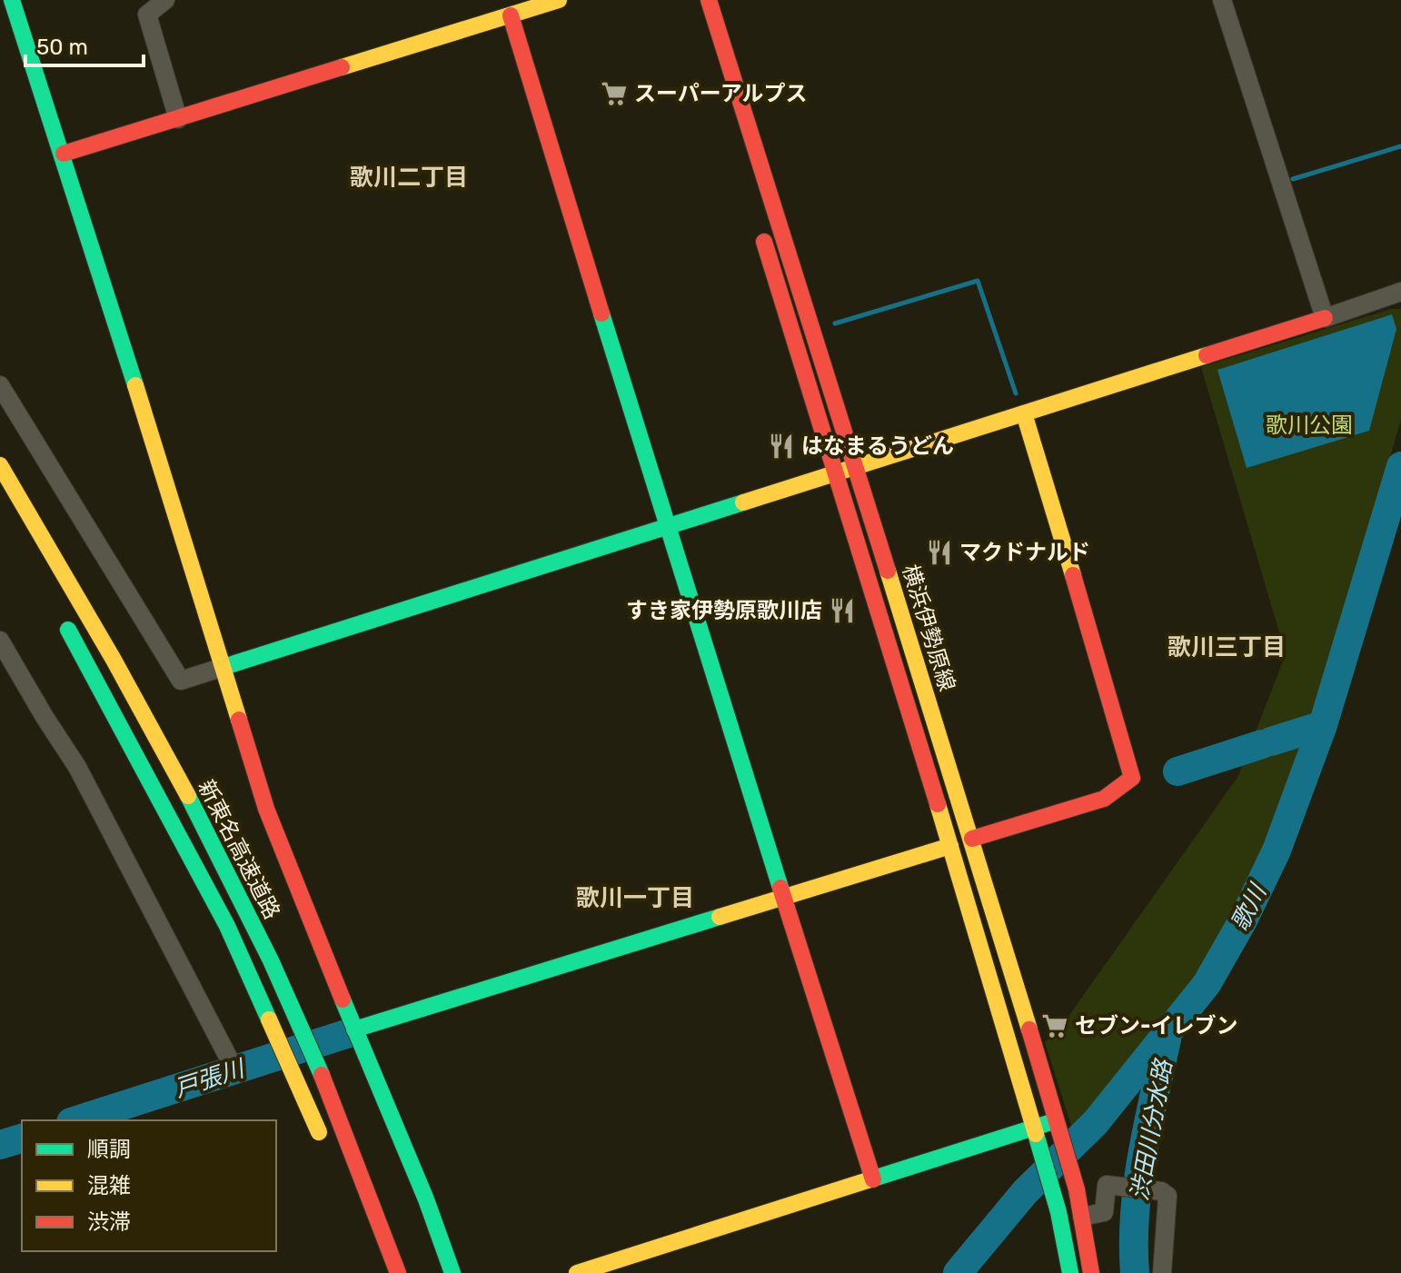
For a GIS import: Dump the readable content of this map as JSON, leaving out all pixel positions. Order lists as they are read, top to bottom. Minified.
{"streets":{"main road":["横浜伊勢原線","新東名高速道路"]},"districts":["歌川二丁目","歌川三丁目","歌川一丁目"],"water":["歌川","戸張川","渋田川分水路"],"parks":["歌川公園"],"places":{"supermarket":["スーパーアルプス","セブン-イレブン"],"restaurant":["はなまるうどん","マクドナルド","すき家伊勢原歌川店"]},"legend":["順調","混雑","渋滞"],"scale_bar":"50 m"}
